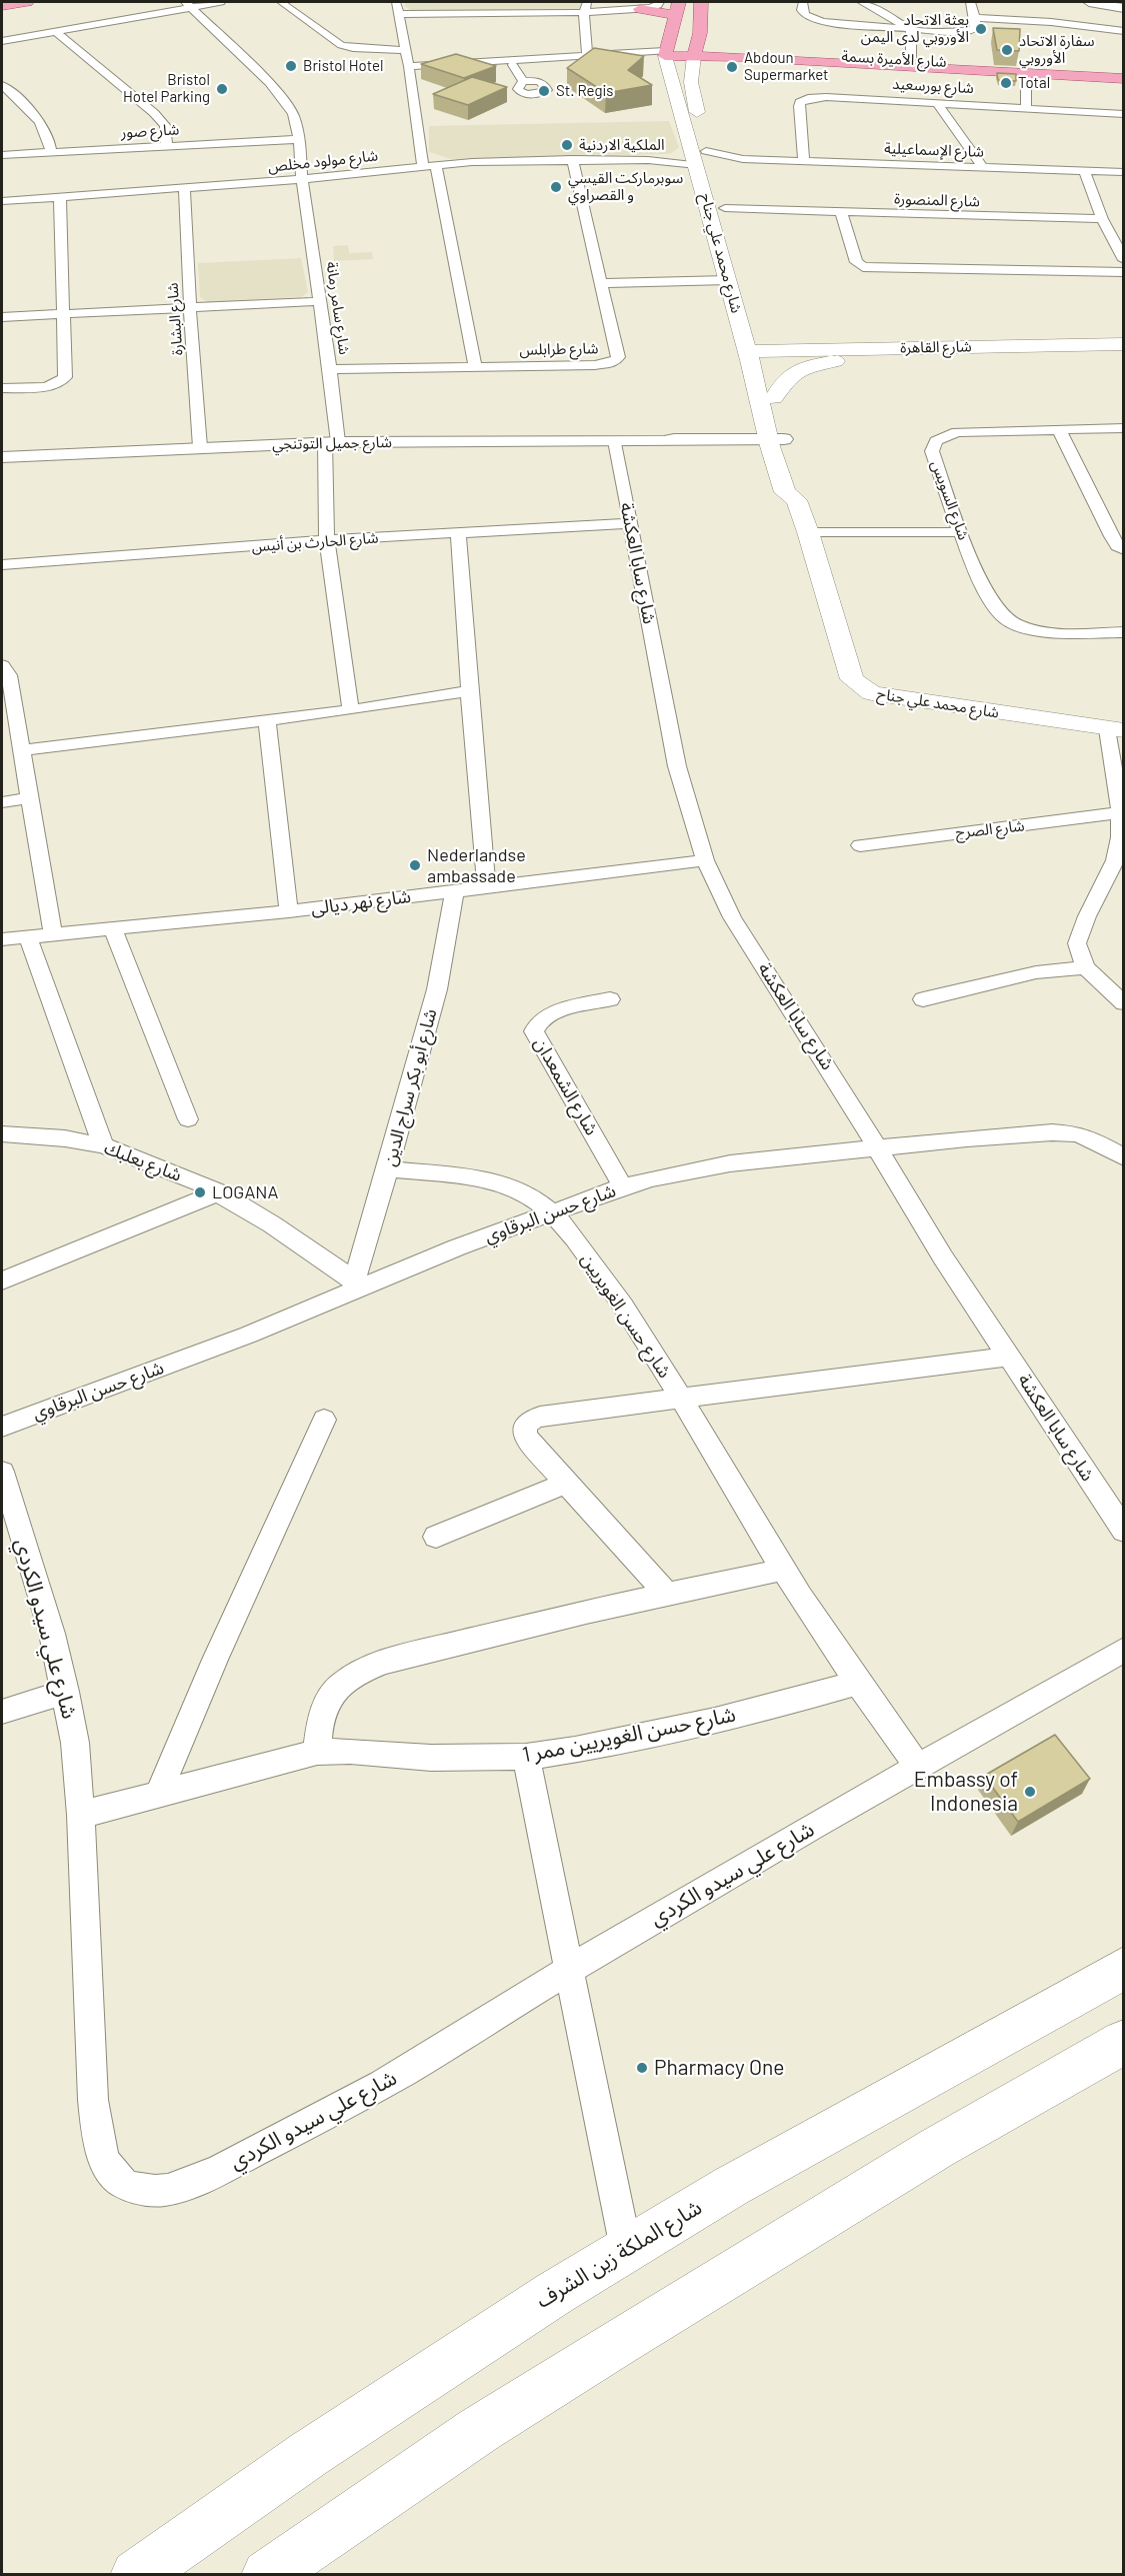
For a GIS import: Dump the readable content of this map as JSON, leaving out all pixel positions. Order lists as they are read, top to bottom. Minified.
{"streets":{"main road":["شارع الأميرة بسمة","شارع محمد علي جناح","شارع القاهرة","شارع الملكة زين الشرف"],"street":["شارع بورسعيد","شارع صور","شارع الإسماعيلية","شارع مولود مخلص","شارع المنصورة","شارع سامر رمانة","شارع البشارة","شارع طرابلس","شارع جميل التوتنجي","شارع السويس","شارع الحارث بن أنيس","شارع سابا العكشة","شارع الصرح","شارع نهر ديالى","شارع الشمعدان","شارع أبو بكر سراج الدين","شارع بعلبك","شارع حسن البرقاوي","شارع حسن الغويريين","شارع علي سيدو الكردي","شارع حسن الغويريين ممر 1"]},"crossings":[["شارع الأميرة بسمة","شارع محمد علي جناح"],["شارع بورسعيد","شارع الإسماعيلية"],["شارع صور","شارع سامر رمانة"],["شارع الإسماعيلية","شارع مولود مخلص"],["شارع الإسماعيلية","شارع محمد علي جناح"],["شارع مولود مخلص","شارع محمد علي جناح"],["شارع مولود مخلص","شارع سامر رمانة"],["شارع مولود مخلص","شارع البشارة"],["شارع مولود مخلص","شارع طرابلس"],["شارع المنصورة","شارع محمد علي جناح"],["شارع محمد علي جناح","شارع القاهرة"],["شارع محمد علي جناح","شارع جميل التوتنجي"],["شارع سامر رمانة","شارع طرابلس"],["شارع سامر رمانة","شارع جميل التوتنجي"],["شارع سامر رمانة","شارع الحارث بن أنيس"],["شارع البشارة","شارع جميل التوتنجي"],["شارع جميل التوتنجي","شارع سابا العكشة"],["شارع الحارث بن أنيس","شارع سابا العكشة"],["شارع سابا العكشة","شارع نهر ديالى"],["شارع سابا العكشة","شارع حسن البرقاوي"],["شارع نهر ديالى","شارع أبو بكر سراج الدين"],["شارع الشمعدان","شارع حسن البرقاوي"],["شارع أبو بكر سراج الدين","شارع بعلبك"],["شارع أبو بكر سراج الدين","شارع حسن البرقاوي"],["شارع أبو بكر سراج الدين","شارع حسن الغويريين"],["شارع بعلبك","شارع حسن البرقاوي"],["شارع حسن البرقاوي","شارع حسن الغويريين"],["شارع حسن الغويريين","شارع علي سيدو الكردي"],["شارع حسن الغويريين","شارع حسن الغويريين ممر 1"],["شارع علي سيدو الكردي","شارع حسن الغويريين ممر 1"]],"places":["بعثة الاتحاد الأوروبي لدى اليمن","سفارة الاتحاد الأوروبي","Bristol Hotel","Abdoun Supermarket","Total","Bristol Hotel Parking","St. Regis","الملكية الاردنية","سوبرماركت القيسي و القصراوي","Nederlandse ambassade","LOGANA","Embassy of Indonesia","Pharmacy One"]}
